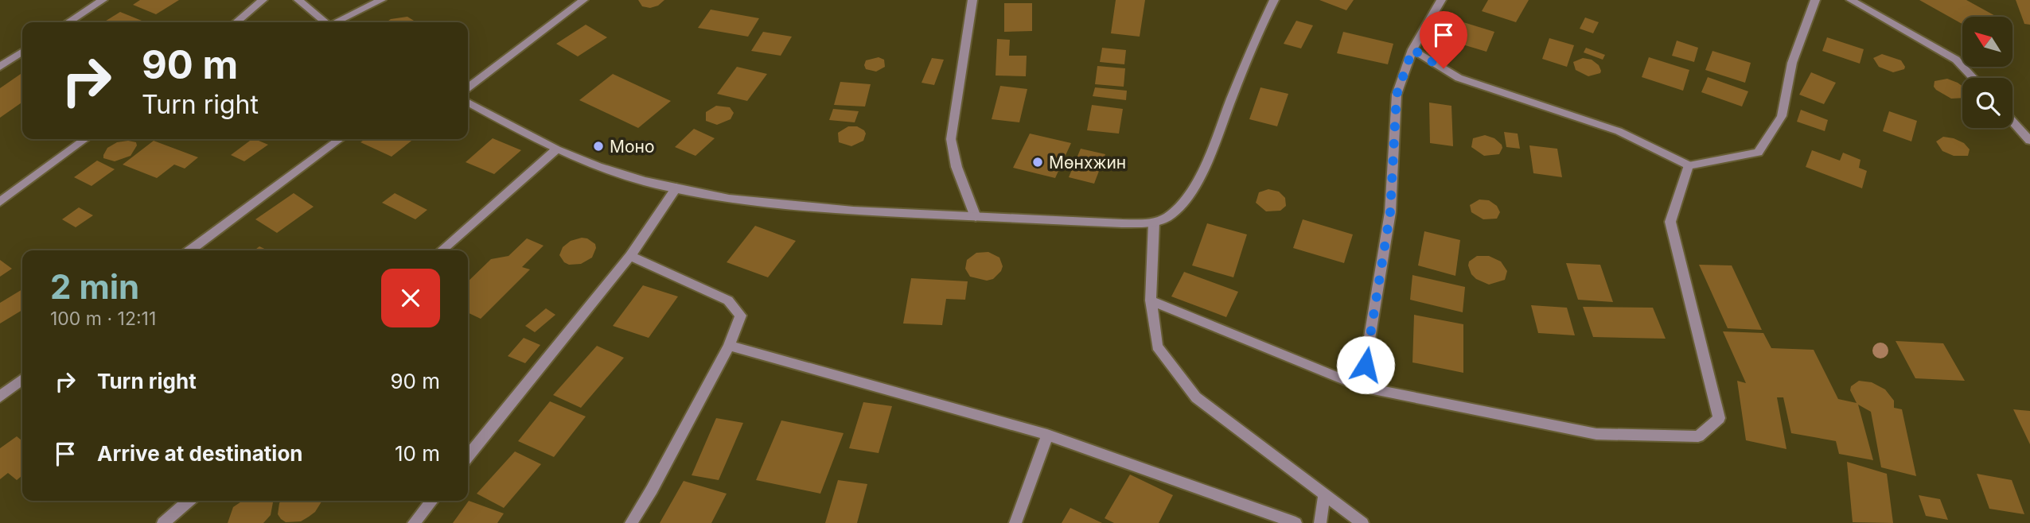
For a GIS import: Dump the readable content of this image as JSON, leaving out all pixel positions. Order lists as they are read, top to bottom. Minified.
{"places":["Моно","Мөнхжин"],"north":"top left","page":{"turn":["90 m","Turn right"],"heading":["2 min","100 m · 12:11"],"list":[{"name":"Turn right","value":"90 m"},{"name":"Arrive at destination","value":"10 m"}]}}
